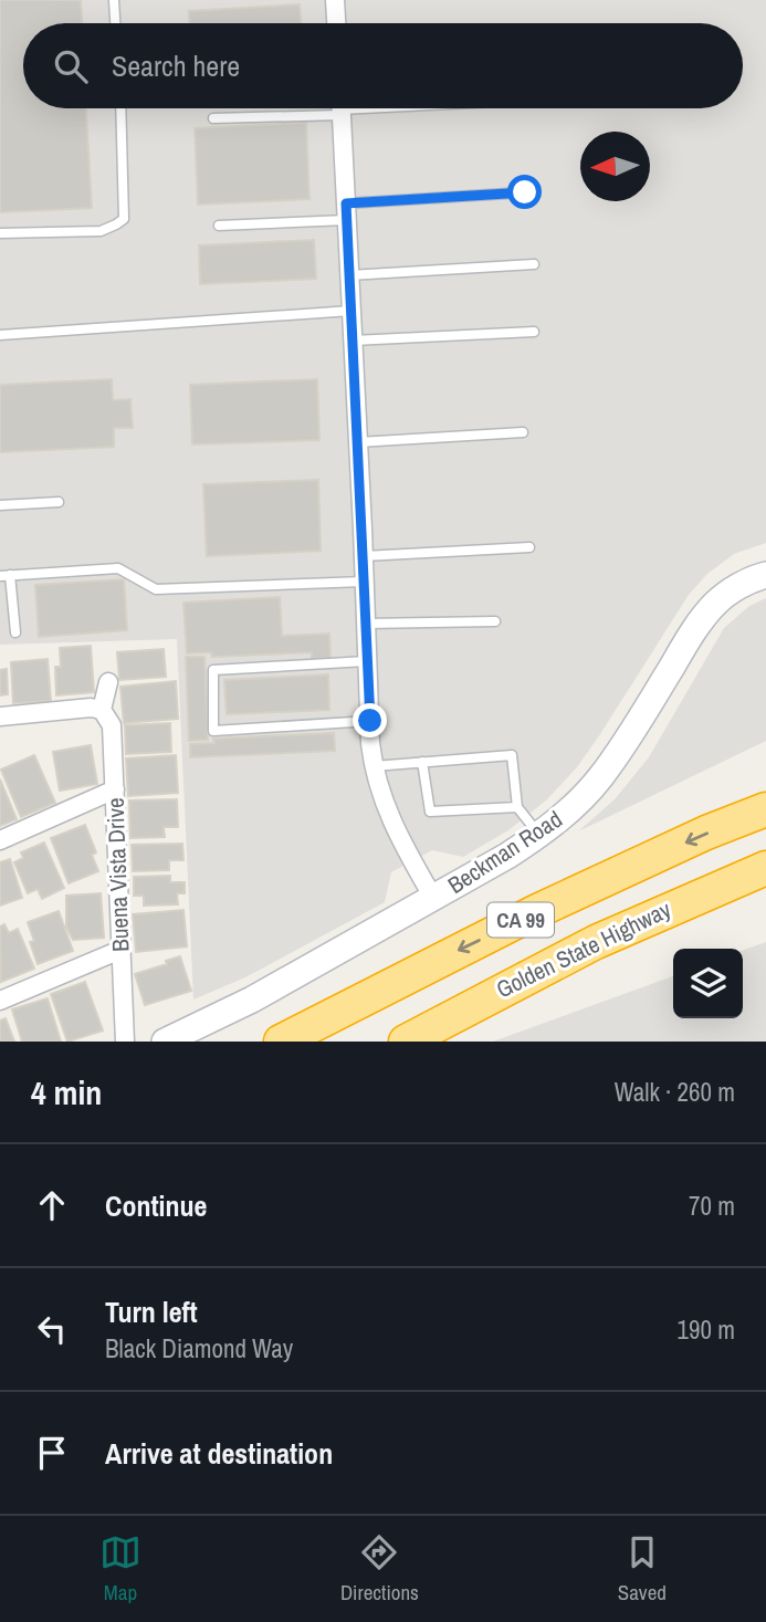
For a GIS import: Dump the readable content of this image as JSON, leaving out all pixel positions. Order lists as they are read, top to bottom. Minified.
{"streets":{"highway":["CA 99","Golden State Highway"],"street":["Beckman Road","Buena Vista Drive"]},"north":"left","page":{"search":"Search here","heading":["4 min","Walk · 260 m"],"list":[["Continue","70 m"],["Turn left","Black Diamond Way","190 m"],"Arrive at destination"],"nav":["Map","Directions","Saved"]}}
